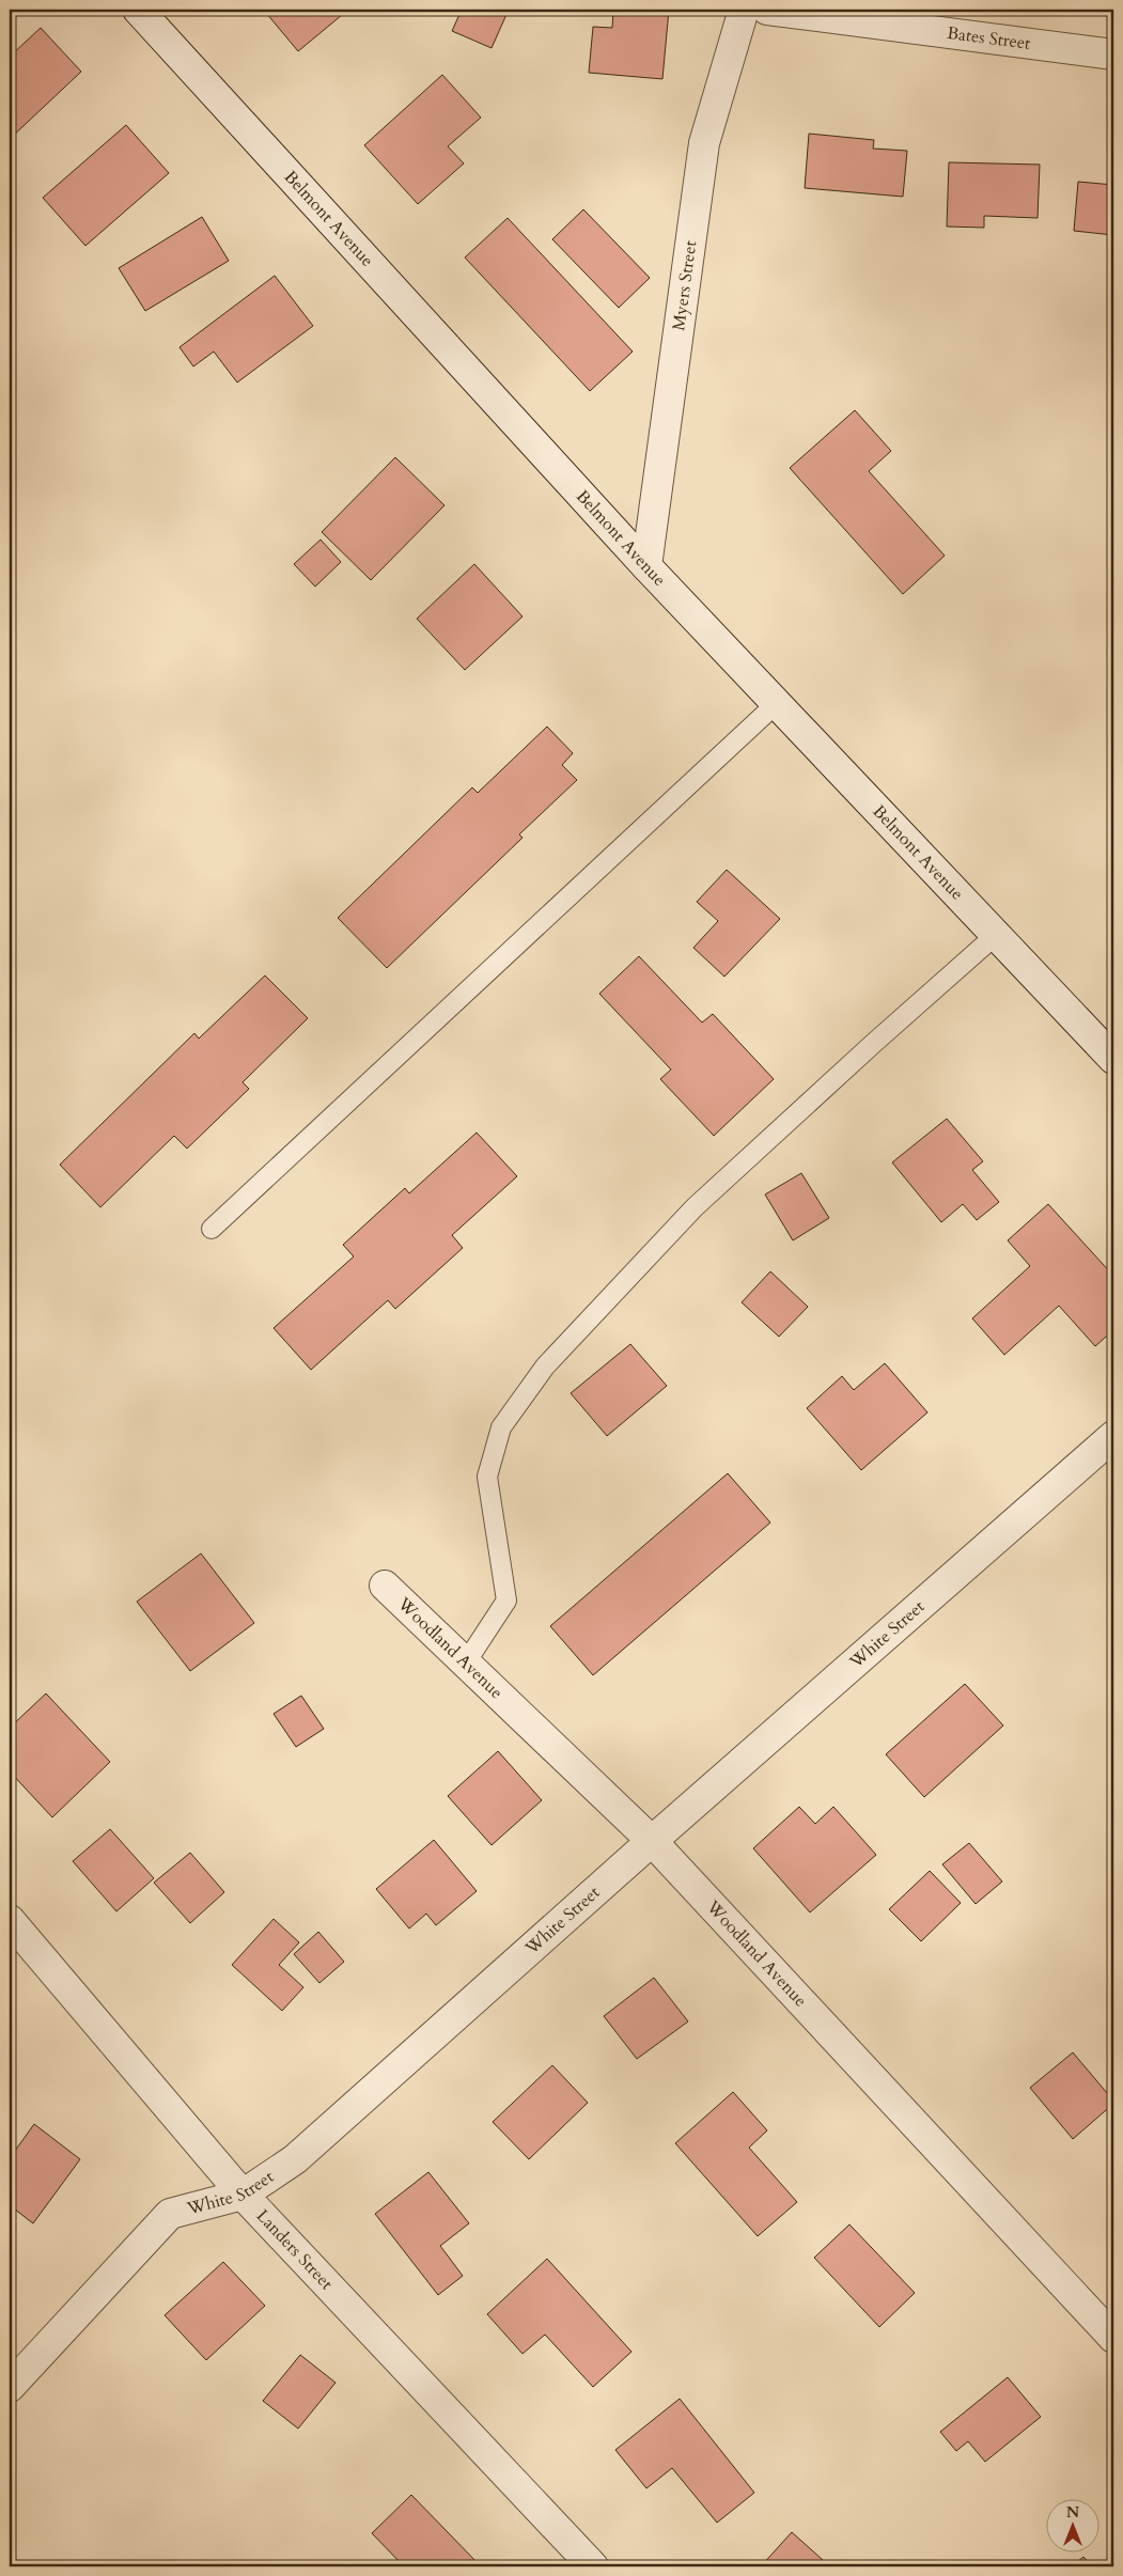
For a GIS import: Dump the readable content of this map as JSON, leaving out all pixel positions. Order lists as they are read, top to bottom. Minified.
{"streets":{"street":["Bates Street","Belmont Avenue","Myers Street","White Street","Woodland Avenue","Landers Street"]},"crossings":[["Belmont Avenue","Myers Street"],["White Street","Woodland Avenue"],["White Street","Landers Street"]],"north":"top"}
